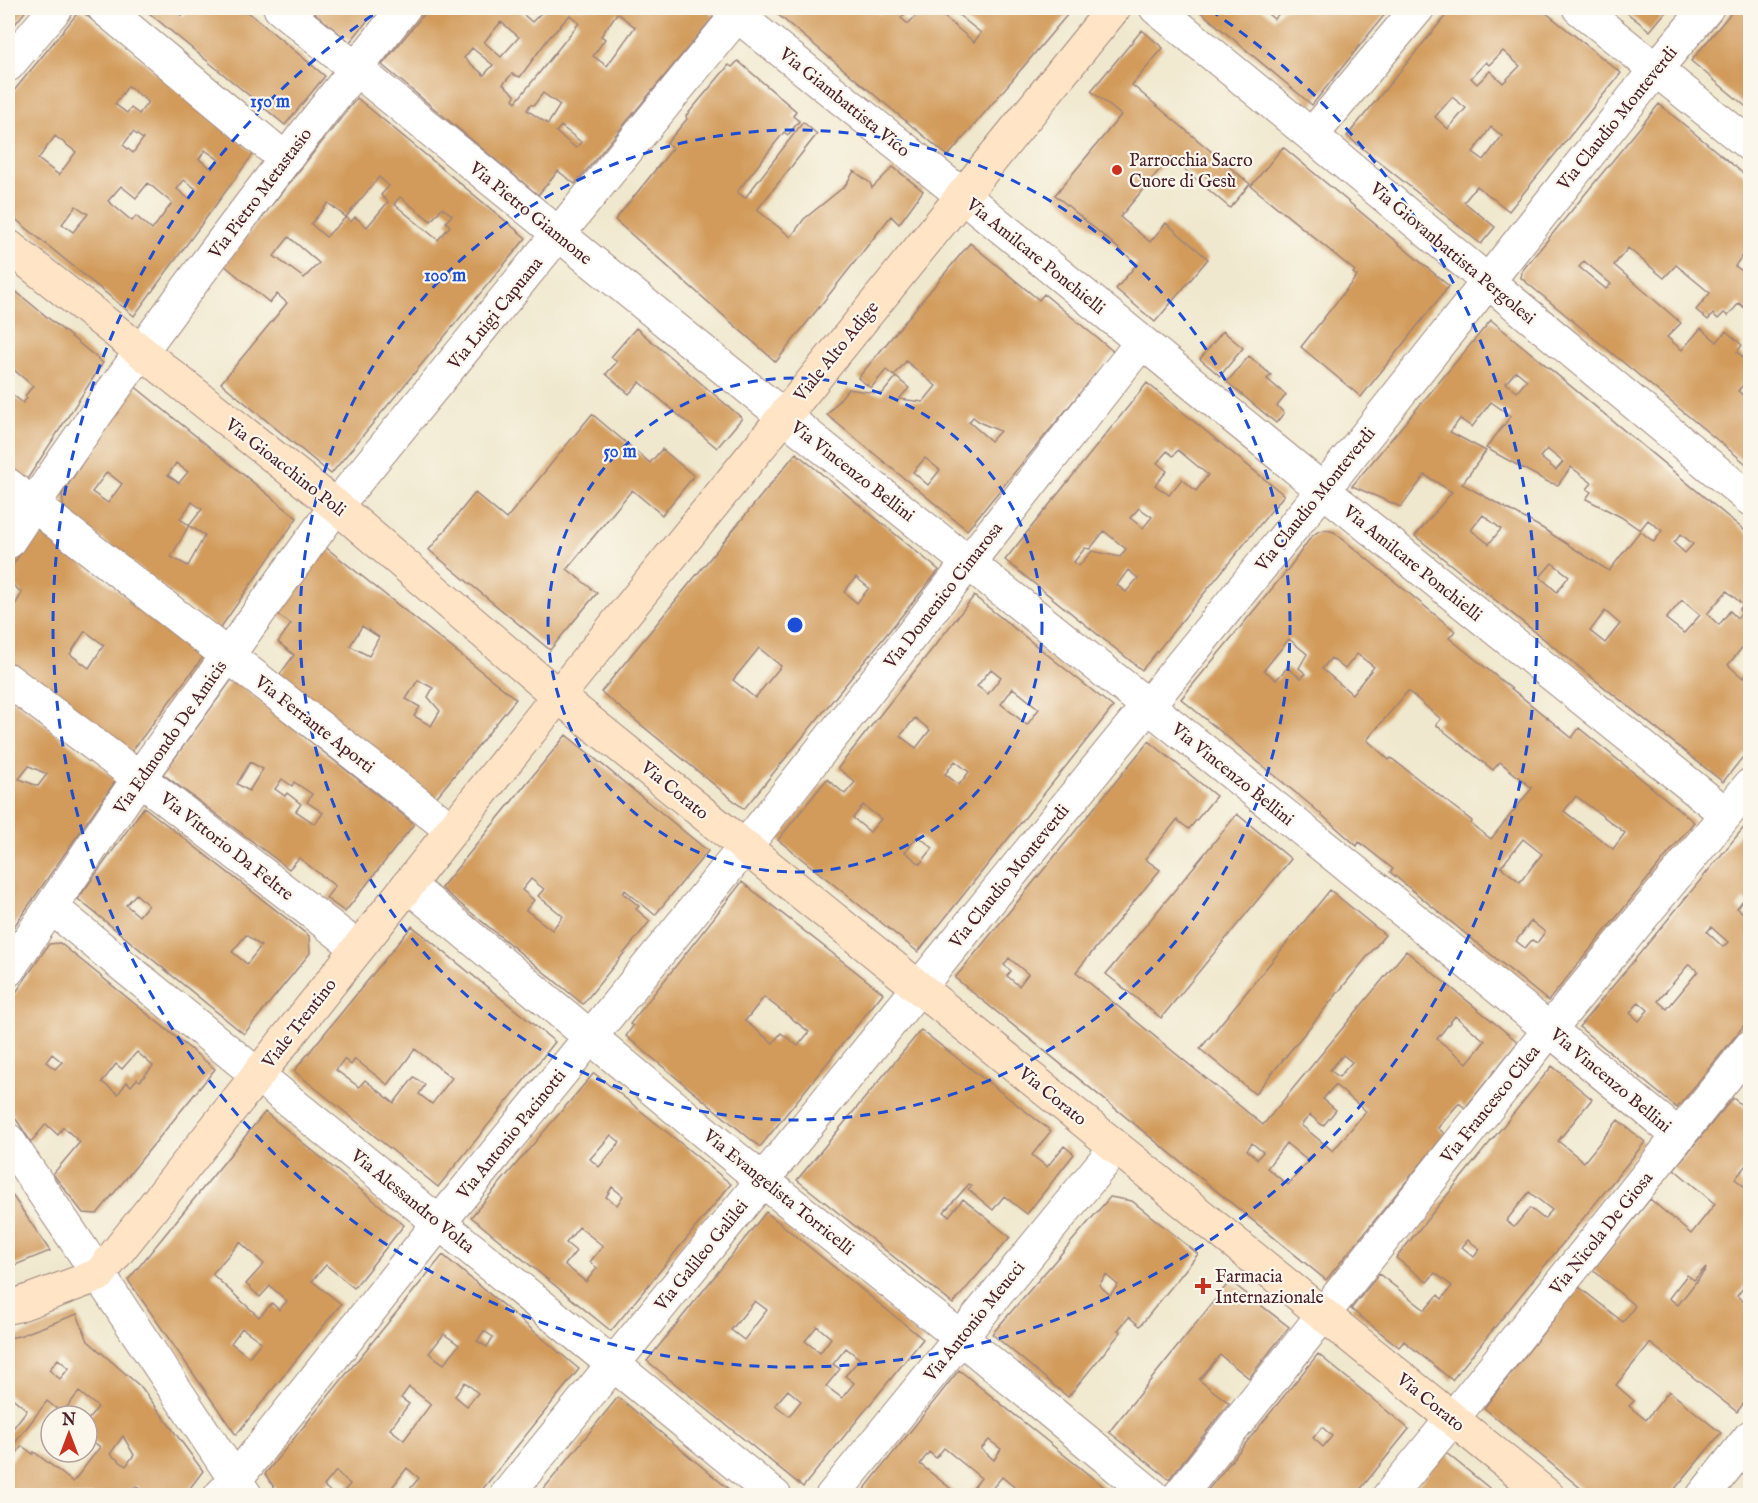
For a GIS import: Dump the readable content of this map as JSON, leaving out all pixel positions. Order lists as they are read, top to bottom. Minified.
{"streets":{"street":["Via Giambattista Vico","Via Claudio Monteverdi","Via Pietro Metastasio","Via Pietro Giannone","Via Giovanbattista Pergolesi","Via Amilcare Ponchielli","Via Luigi Capuana","Viale Alto Adige","Via Gioacchino Poli","Via Vincenzo Bellini","Via Domenico Cimarosa","Via Ferrante Aporti","Via Edmondo De Amicis","Via Corato","Via Vittorio Da Feltre","Viale Trentino","Via Francesco Cilea","Via Antonio Pacinotti","Via Evangelista Torricelli","Via Alessandro Volta","Via Nicola De Giosa","Via Galileo Galilei","Via Antonio Meucci"]},"crossings":[["Via Giambattista Vico","Via Amilcare Ponchielli"],["Via Giambattista Vico","Via Luigi Capuana"],["Via Giambattista Vico","Viale Alto Adige"],["Via Claudio Monteverdi","Via Giovanbattista Pergolesi"],["Via Claudio Monteverdi","Via Amilcare Ponchielli"],["Via Claudio Monteverdi","Via Vincenzo Bellini"],["Via Claudio Monteverdi","Via Corato"],["Via Claudio Monteverdi","Via Galileo Galilei"],["Via Pietro Metastasio","Via Pietro Giannone"],["Via Pietro Metastasio","Via Gioacchino Poli"],["Via Pietro Metastasio","Via Ferrante Aporti"],["Via Pietro Giannone","Via Luigi Capuana"],["Via Pietro Giannone","Viale Alto Adige"],["Via Pietro Giannone","Via Vincenzo Bellini"],["Via Amilcare Ponchielli","Viale Alto Adige"],["Via Amilcare Ponchielli","Via Domenico Cimarosa"],["Via Amilcare Ponchielli","Via Francesco Cilea"],["Via Luigi Capuana","Via Gioacchino Poli"],["Via Luigi Capuana","Via Edmondo De Amicis"],["Viale Alto Adige","Via Gioacchino Poli"],["Viale Alto Adige","Via Vincenzo Bellini"],["Viale Alto Adige","Via Corato"],["Viale Alto Adige","Viale Trentino"],["Via Gioacchino Poli","Via Edmondo De Amicis"],["Via Gioacchino Poli","Via Corato"],["Via Gioacchino Poli","Viale Trentino"],["Via Vincenzo Bellini","Via Domenico Cimarosa"],["Via Vincenzo Bellini","Via Francesco Cilea"],["Via Vincenzo Bellini","Via Nicola De Giosa"],["Via Domenico Cimarosa","Via Corato"],["Via Domenico Cimarosa","Via Antonio Pacinotti"],["Via Ferrante Aporti","Via Edmondo De Amicis"],["Via Ferrante Aporti","Viale Trentino"],["Via Edmondo De Amicis","Via Vittorio Da Feltre"],["Via Edmondo De Amicis","Via Alessandro Volta"],["Via Corato","Viale Trentino"],["Via Corato","Via Francesco Cilea"],["Via Corato","Via Antonio Pacinotti"],["Via Corato","Via Nicola De Giosa"],["Via Corato","Via Galileo Galilei"],["Via Corato","Via Antonio Meucci"],["Via Vittorio Da Feltre","Viale Trentino"],["Viale Trentino","Via Evangelista Torricelli"],["Viale Trentino","Via Alessandro Volta"],["Via Antonio Pacinotti","Via Evangelista Torricelli"],["Via Antonio Pacinotti","Via Alessandro Volta"],["Via Evangelista Torricelli","Via Galileo Galilei"],["Via Evangelista Torricelli","Via Antonio Meucci"],["Via Alessandro Volta","Via Galileo Galilei"]],"places":{"other":["Parrocchia Sacro Cuore di Gesù"],"health":["Farmacia Internazionale"]},"north":"top","rings":["150 m","100 m","50 m"]}
